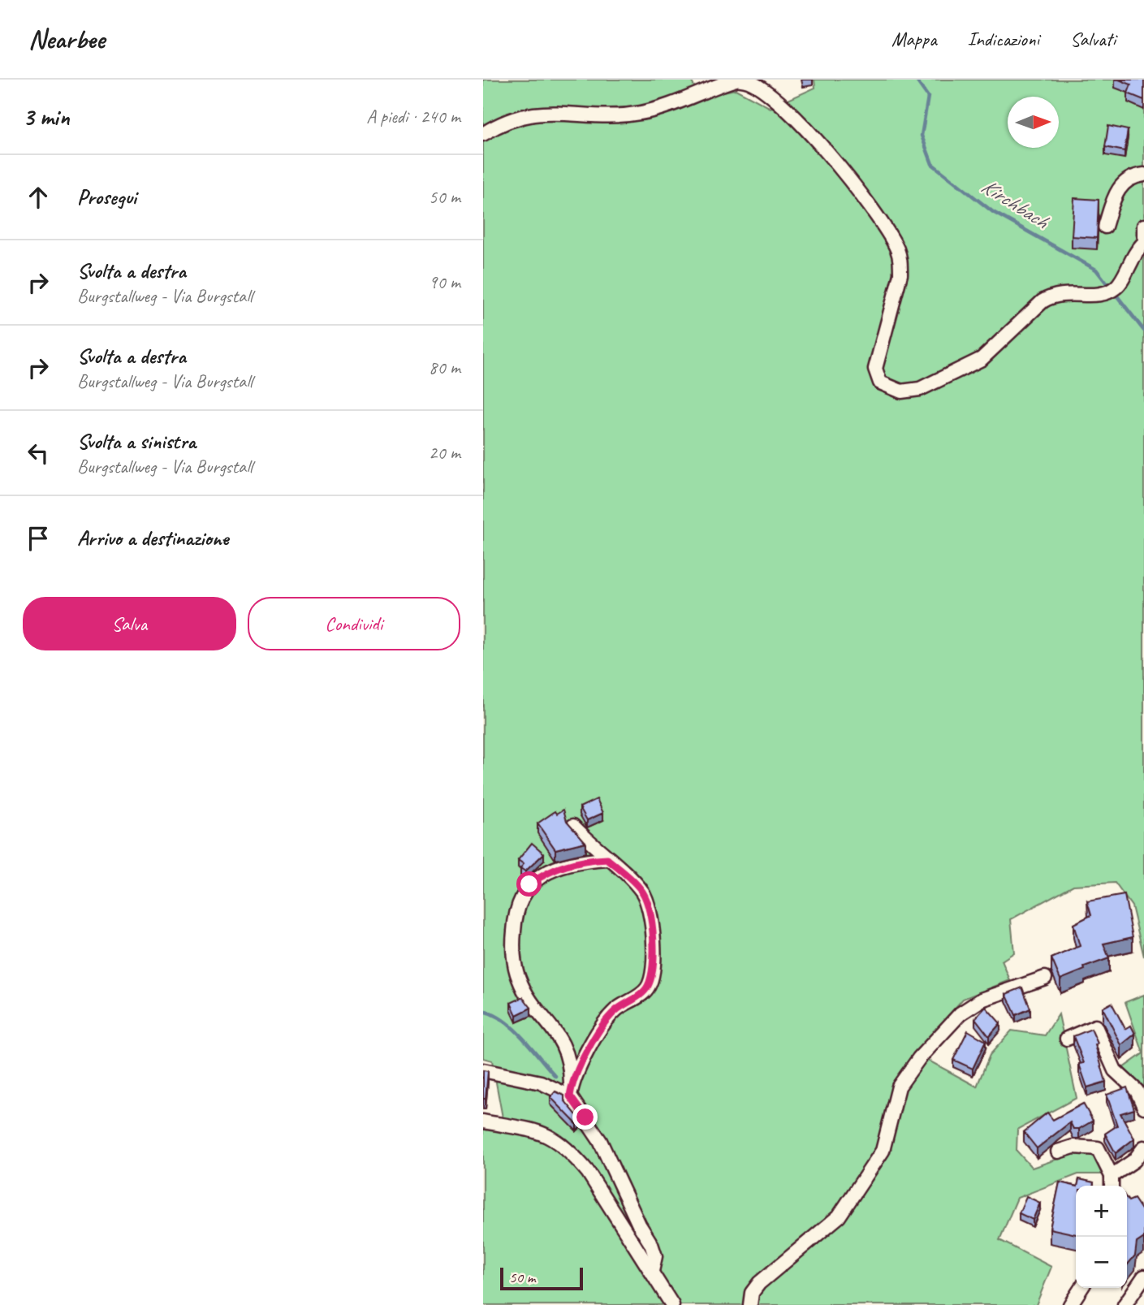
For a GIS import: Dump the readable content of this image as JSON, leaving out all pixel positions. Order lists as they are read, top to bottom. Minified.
{"water":["Kirchbach"],"scale_bar":"50 m","north":"right","page":{"header":"Nearbee","nav":["Mappa","Indicazioni","Salvati"],"heading":["3 min","A piedi · 240 m"],"list":[["Prosegui","50 m"],["Svolta a destra","Burgstallweg - Via Burgstall","90 m"],["Svolta a destra","Burgstallweg - Via Burgstall","80 m"],["Svolta a sinistra","Burgstallweg - Via Burgstall","20 m"],"Arrivo a destinazione"],"buttons":["Salva","Condividi"],"map_buttons":["+","−"],"scale":"50 m"}}
